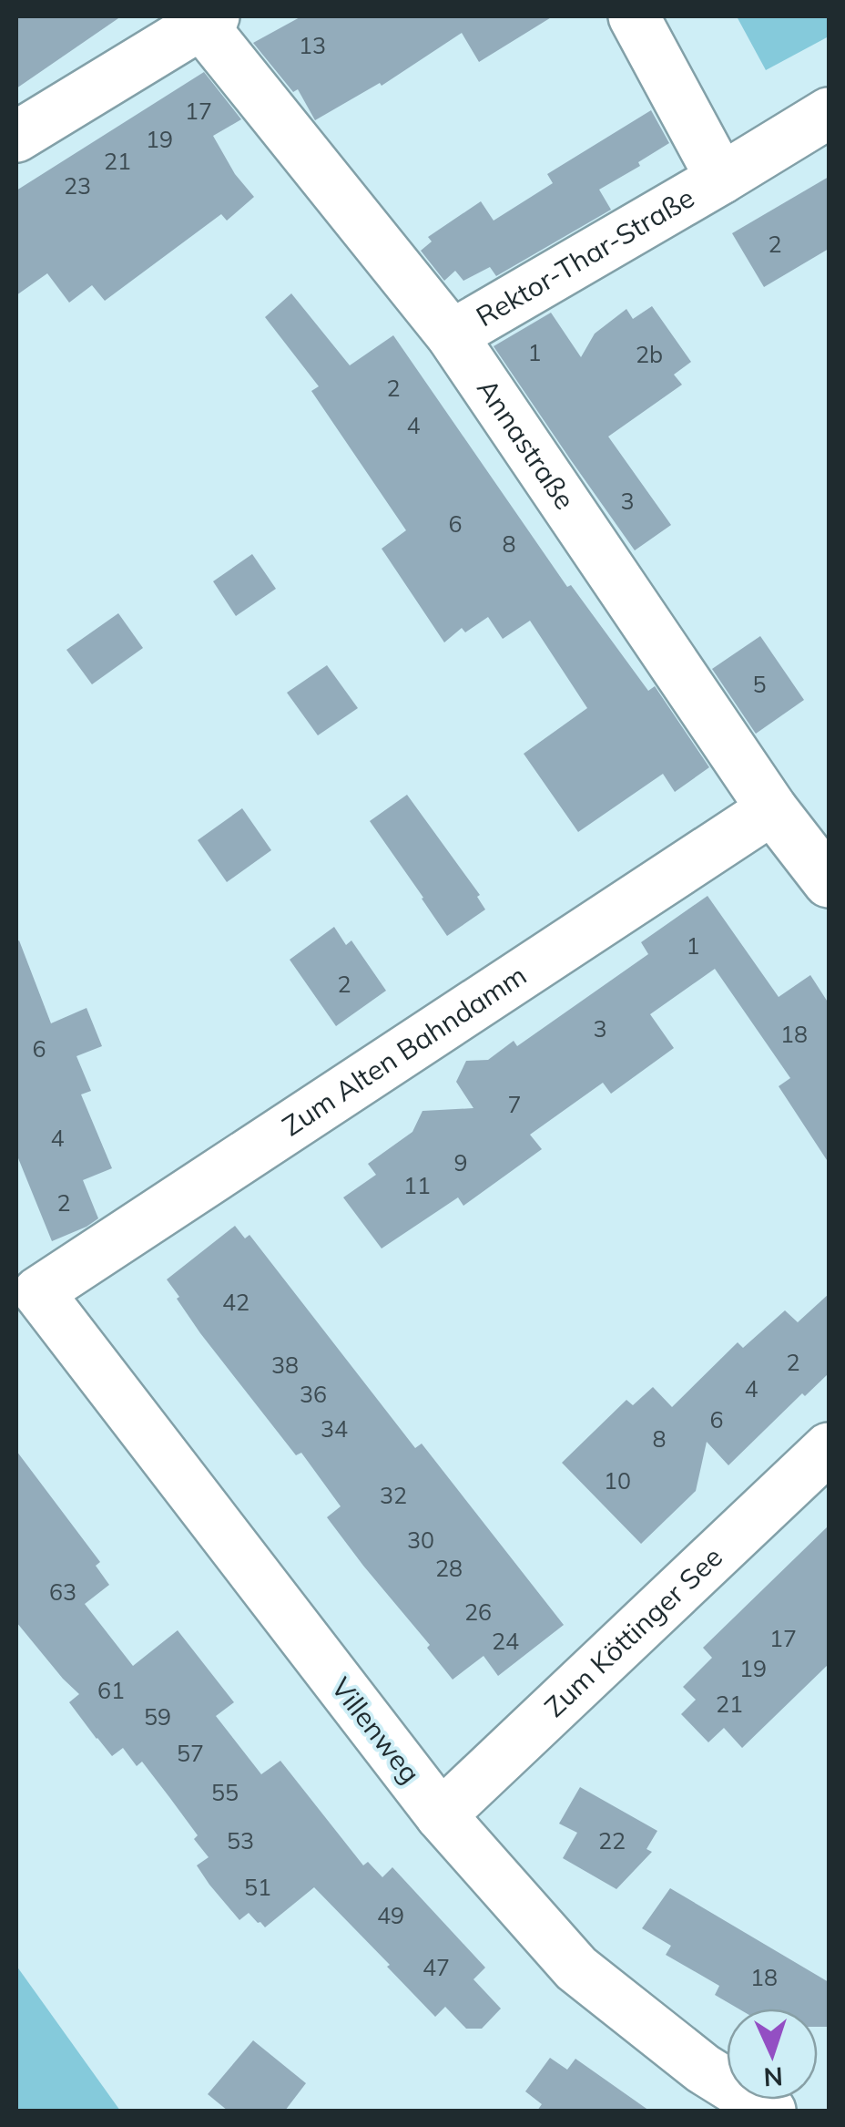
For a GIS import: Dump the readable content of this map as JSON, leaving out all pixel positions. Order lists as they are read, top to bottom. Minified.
{"streets":{"street":["Rektor-Thar-Straße","Annastraße","Zum Alten Bahndamm","Zum Köttinger See","Villenweg"]},"crossings":[["Rektor-Thar-Straße","Annastraße"],["Annastraße","Zum Alten Bahndamm"],["Zum Alten Bahndamm","Villenweg"],["Zum Köttinger See","Villenweg"]],"house_numbers":["13","17","19","21","23","2","1","2b","2","4","3","6","8","5","1","2","3","18","6","7","4","9","11","2","42","2","38","4","36","6","34","8","10","32","30","28","63","26","17","24","19","61","21","59","57","55","53","22","51","49","47","18"],"north":"bottom"}
